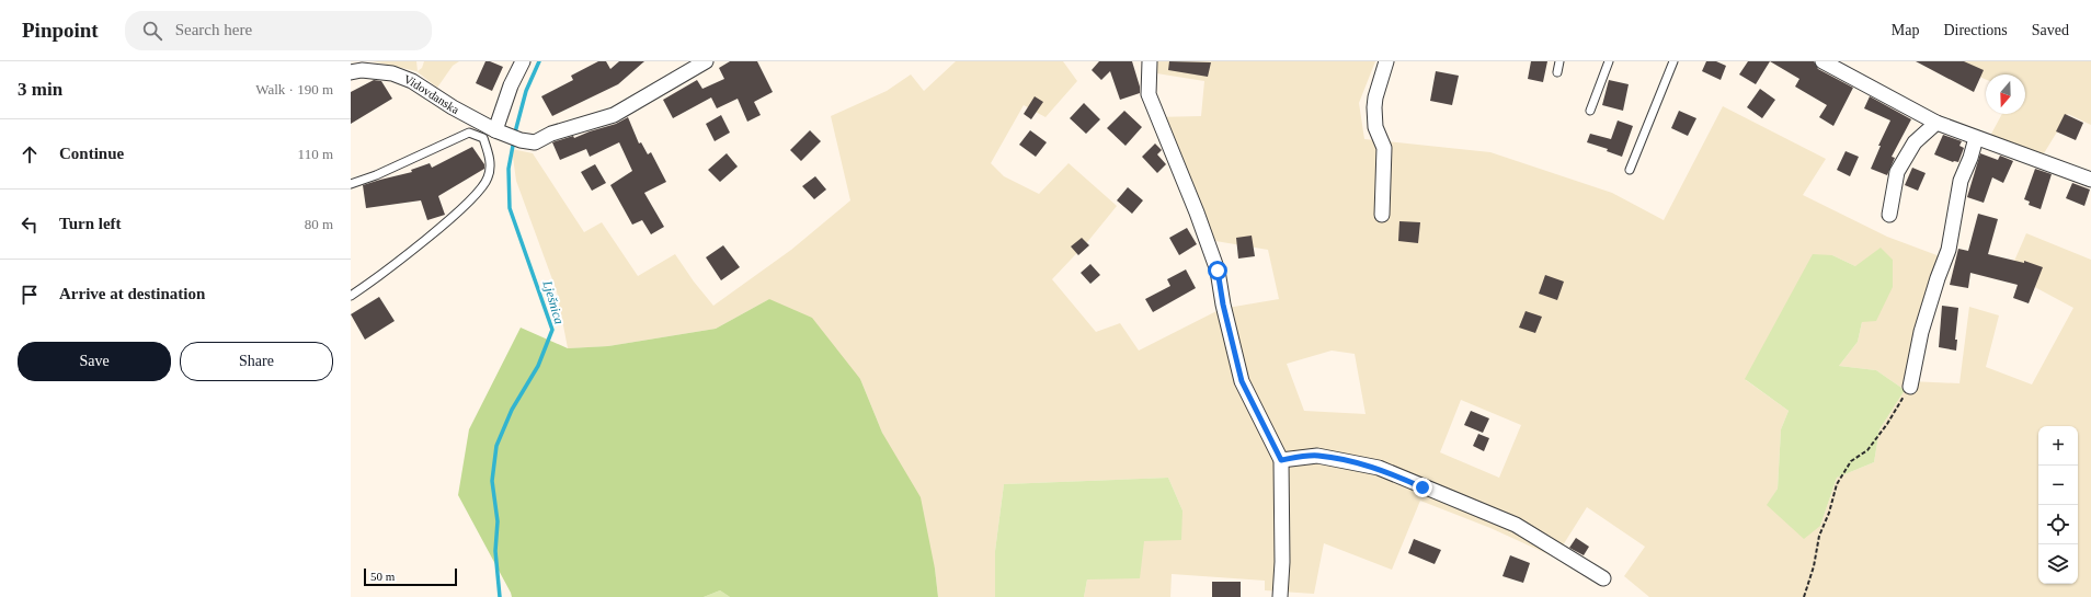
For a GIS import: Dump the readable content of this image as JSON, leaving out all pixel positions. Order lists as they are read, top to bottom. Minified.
{"streets":{"street":["Vidovdanska"]},"water":["Lješnica"],"scale_bar":"50 m","north":"bottom","page":{"header":"Pinpoint","search":"Search here","nav":["Map","Directions","Saved"],"heading":["3 min","Walk · 190 m"],"list":[["Continue","110 m"],["Turn left","80 m"],"Arrive at destination"],"buttons":["Save","Share"],"map_buttons":["+","−"],"scale":"50 m"}}
